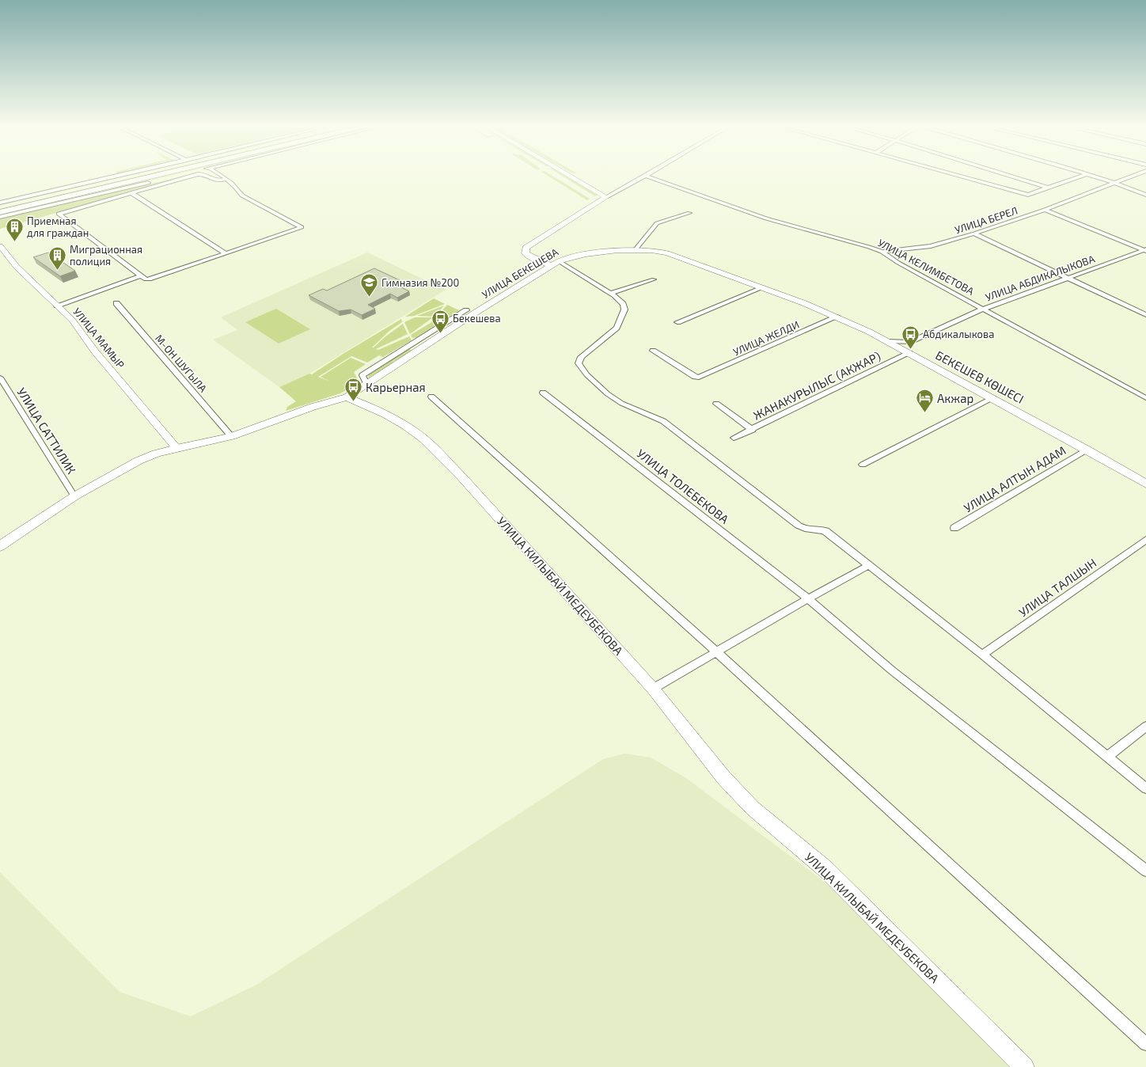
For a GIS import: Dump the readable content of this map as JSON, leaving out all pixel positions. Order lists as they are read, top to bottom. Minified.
{"streets":{"main road":["УЛИЦА БЕКЕШЕВА","БЕКЕШЕВ КӨШЕСІ","УЛИЦА КИЛЫБАЙ МЕДЕУБЕКОВА"],"street":["УЛИЦА БЕРЕЛ","УЛИЦА КЕЛИМБЕТОВА","УЛИЦА АБДИКАЛЫКОВА","УЛИЦА МАМЫР","УЛИЦА ЖЕЛДИ","М-ОН ШУГЫЛА","ЖАНАКУРЫЛЫС (АКЖАР)","УЛИЦА САТТИЛИК","УЛИЦА АЛТЫН АДАМ","УЛИЦА ТОЛЕБЕКОВА","УЛИЦА ТАЛШЫН"]},"crossings":[["УЛИЦА БЕРЕЛ","УЛИЦА КЕЛИМБЕТОВА"],["УЛИЦА КЕЛИМБЕТОВА","УЛИЦА АБДИКАЛЫКОВА"],["УЛИЦА БЕКЕШЕВА","БЕКЕШЕВ КӨШЕСІ"],["УЛИЦА БЕКЕШЕВА","УЛИЦА КИЛЫБАЙ МЕДЕУБЕКОВА"],["УЛИЦА АБДИКАЛЫКОВА","БЕКЕШЕВ КӨШЕСІ"],["УЛИЦА ЖЕЛДИ","БЕКЕШЕВ КӨШЕСІ"],["БЕКЕШЕВ КӨШЕСІ","ЖАНАКУРЫЛЫС (АКЖАР)"],["БЕКЕШЕВ КӨШЕСІ","УЛИЦА АЛТЫН АДАМ"]],"places":{"building":["Приемная для граждан","Миграционная полиция"],"school or university":["Гимназия №200"],"bus stop":["Бекешева","Абдикалыкова","Карьерная"],"hotel":["Акжар"]}}
